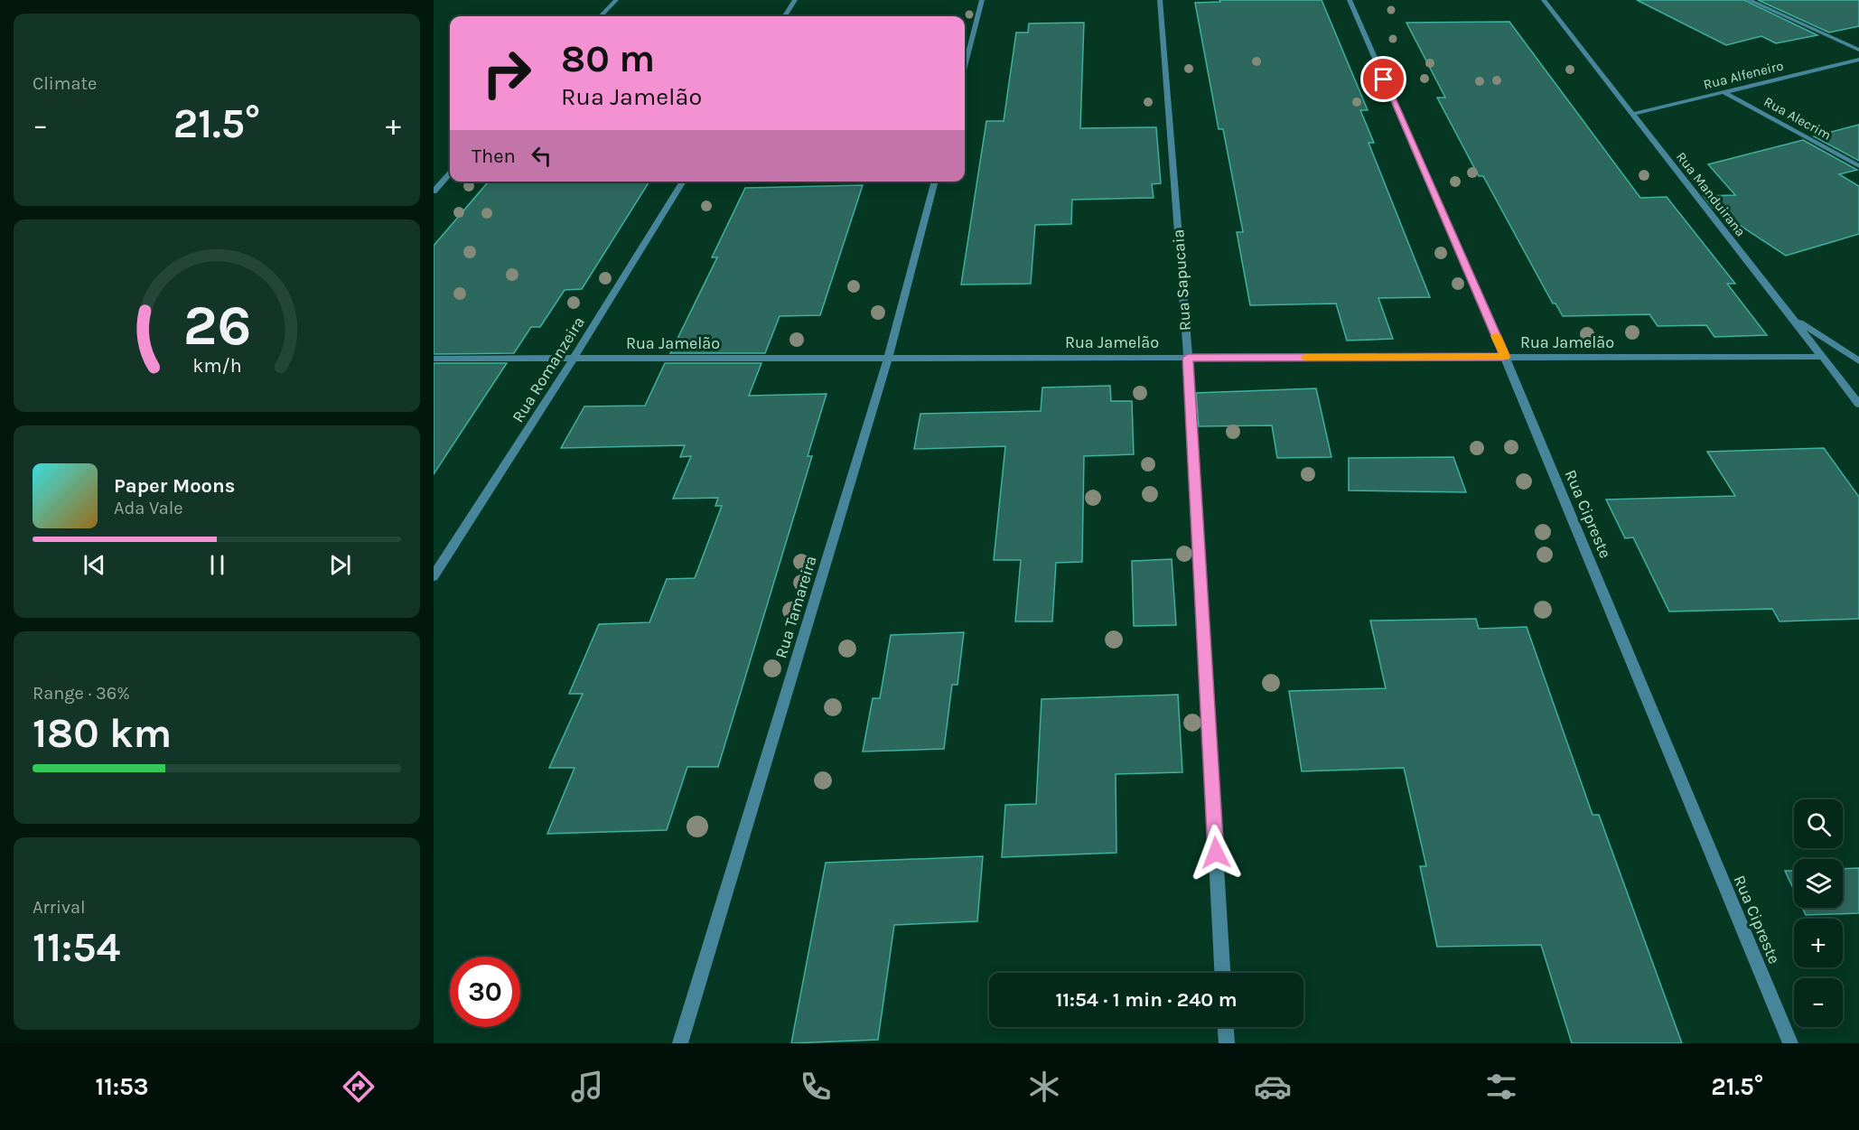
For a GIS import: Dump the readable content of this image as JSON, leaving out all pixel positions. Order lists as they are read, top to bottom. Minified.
{"streets":{"street":["Rua Alfeneiro","Rua Alecrim","Rua Manduirana","Rua Sapucaia","Rua Jamelão","Rua Romanzeira","Rua Cipreste","Rua Tamareira"]},"crossings":[["Rua Alfeneiro","Rua Alecrim"],["Rua Alfeneiro","Rua Manduirana"],["Rua Manduirana","Rua Jamelão"],["Rua Sapucaia","Rua Jamelão"],["Rua Jamelão","Rua Romanzeira"],["Rua Jamelão","Rua Cipreste"],["Rua Jamelão","Rua Tamareira"]],"page":{"tile":["Climate",["Range · 36%","180 km"],["Arrival","11:54"]],"turn":["80 m","Rua Jamelão"],"heat":["−","21.5°","+"],"then":"Then","song":["Paper Moons","Ada Vale"],"map_buttons":["+","−"],"limit":"30","trip":"11:54 · 1 min · 240 m","tabs":["11:53","21.5°"],"gauge":["26","km/h"]}}
